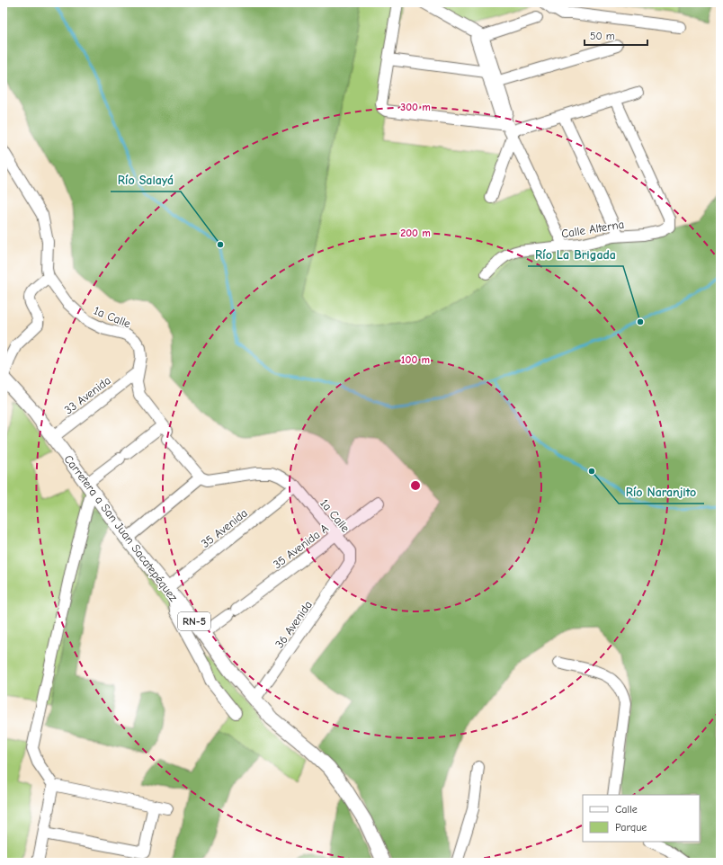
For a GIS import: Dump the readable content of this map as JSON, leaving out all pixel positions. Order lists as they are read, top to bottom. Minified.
{"streets":{"main road":["Carretera a San Juan Sacatepéquez","RN-5"],"street":["Calle Alterna","1a Calle","33 Avenida","35 Avenida","35 Avenida A","36 Avenida"]},"crossings":[["1a Calle","33 Avenida"],["1a Calle","35 Avenida"],["1a Calle","35 Avenida A"],["1a Calle","36 Avenida"],["33 Avenida","Carretera a San Juan Sacatepéquez"],["Carretera a San Juan Sacatepéquez","35 Avenida"],["Carretera a San Juan Sacatepéquez","35 Avenida A"],["Carretera a San Juan Sacatepéquez","36 Avenida"]],"places":["Río Salayá","Río La Brigada","Río Naranjito"],"legend":["Calle","Parque"],"scale_bar":"50 m","rings":["300 m","200 m","100 m"]}
